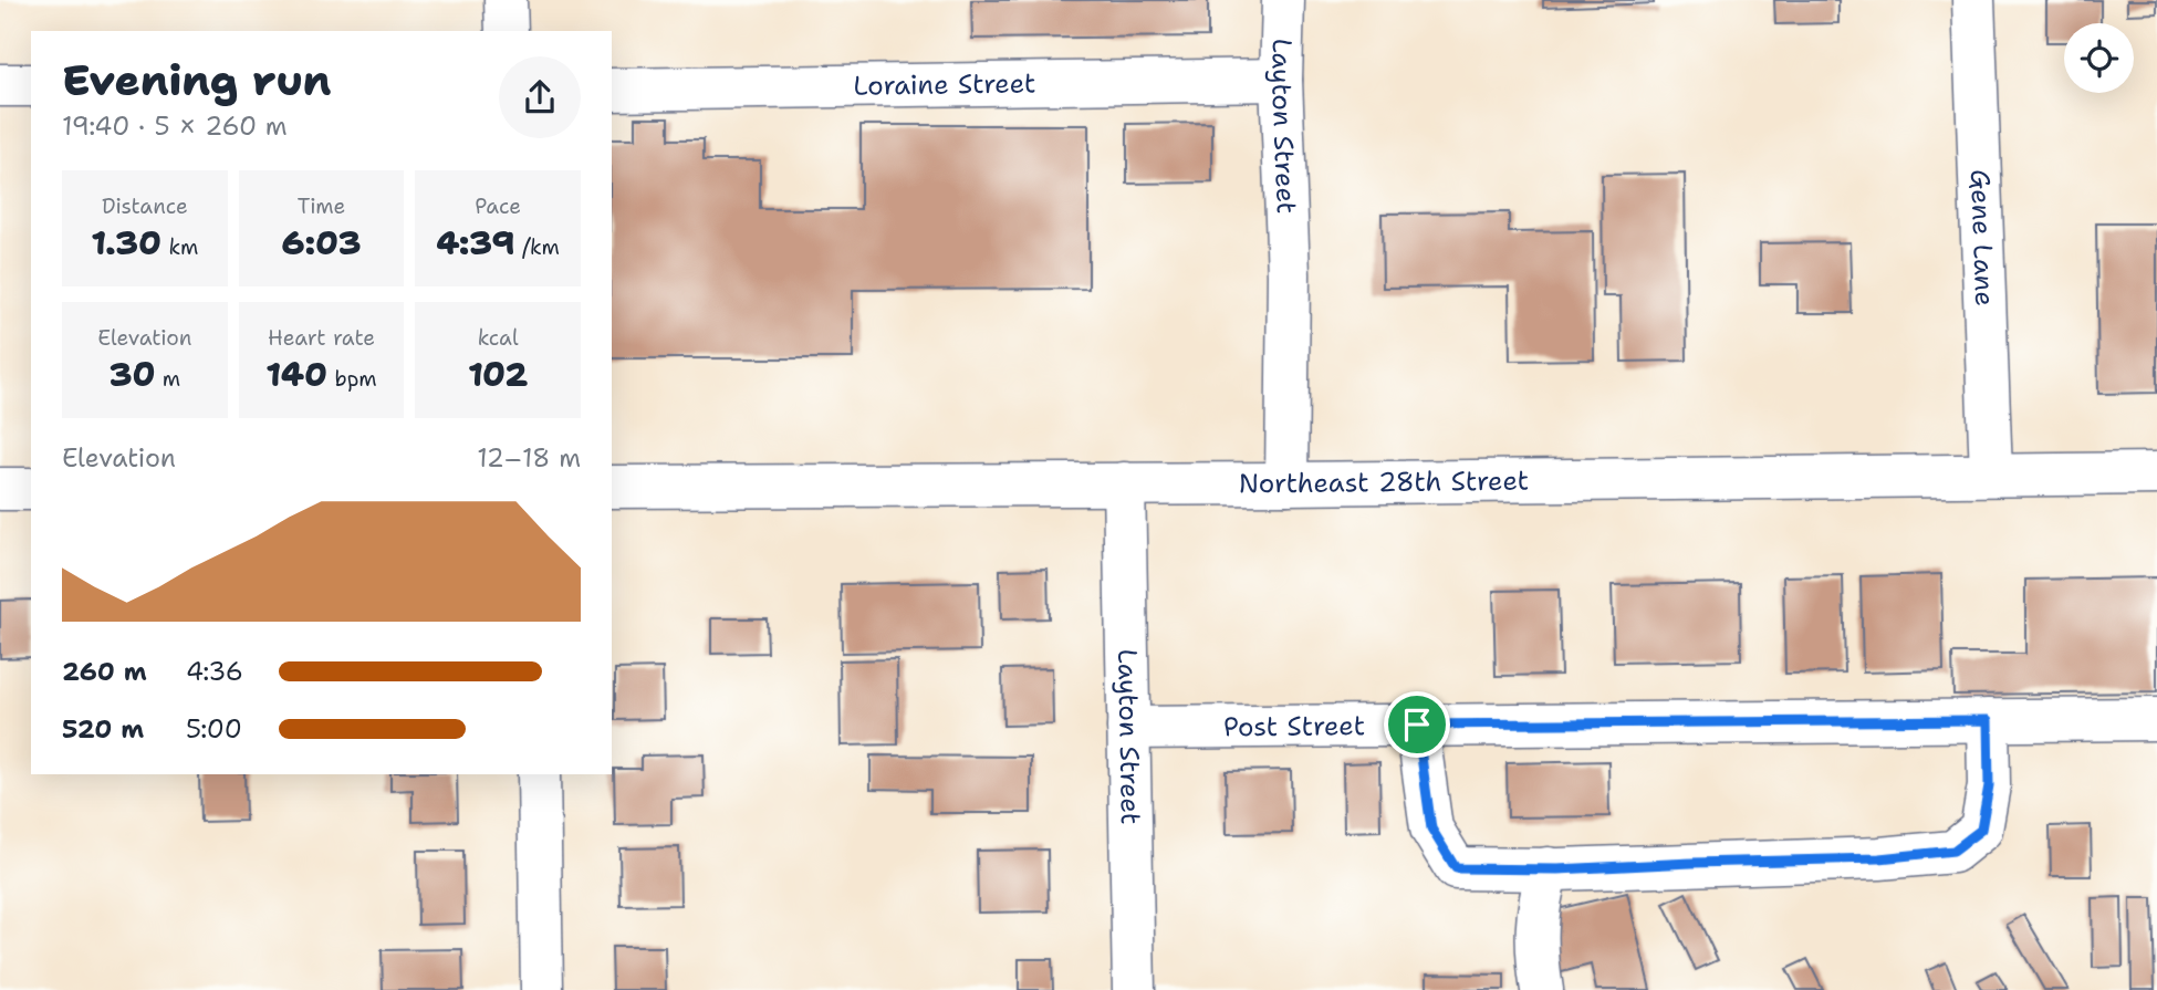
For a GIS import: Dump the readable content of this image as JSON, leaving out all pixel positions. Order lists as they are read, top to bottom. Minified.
{"streets":{"street":["Loraine Street","Layton Street","Gene Lane","Northeast 28th Street","Post Street"]},"crossings":[["Loraine Street","Layton Street"],["Layton Street","Northeast 28th Street"],["Layton Street","Post Street"],["Gene Lane","Northeast 28th Street"]],"page":{"heading":["Evening run","19:40 · 5 × 260 m"],"stats":[["Distance","1.30 km"],["Time","6:03"],["Pace","4:39 /km"],["Elevation","30 m"],["Heart rate","140 bpm"],["kcal","102"]],"chart":["Elevation","12–18 m"],"list":[{"name":"260 m","note":"4:36"},{"name":"520 m","note":"5:00"}]}}
